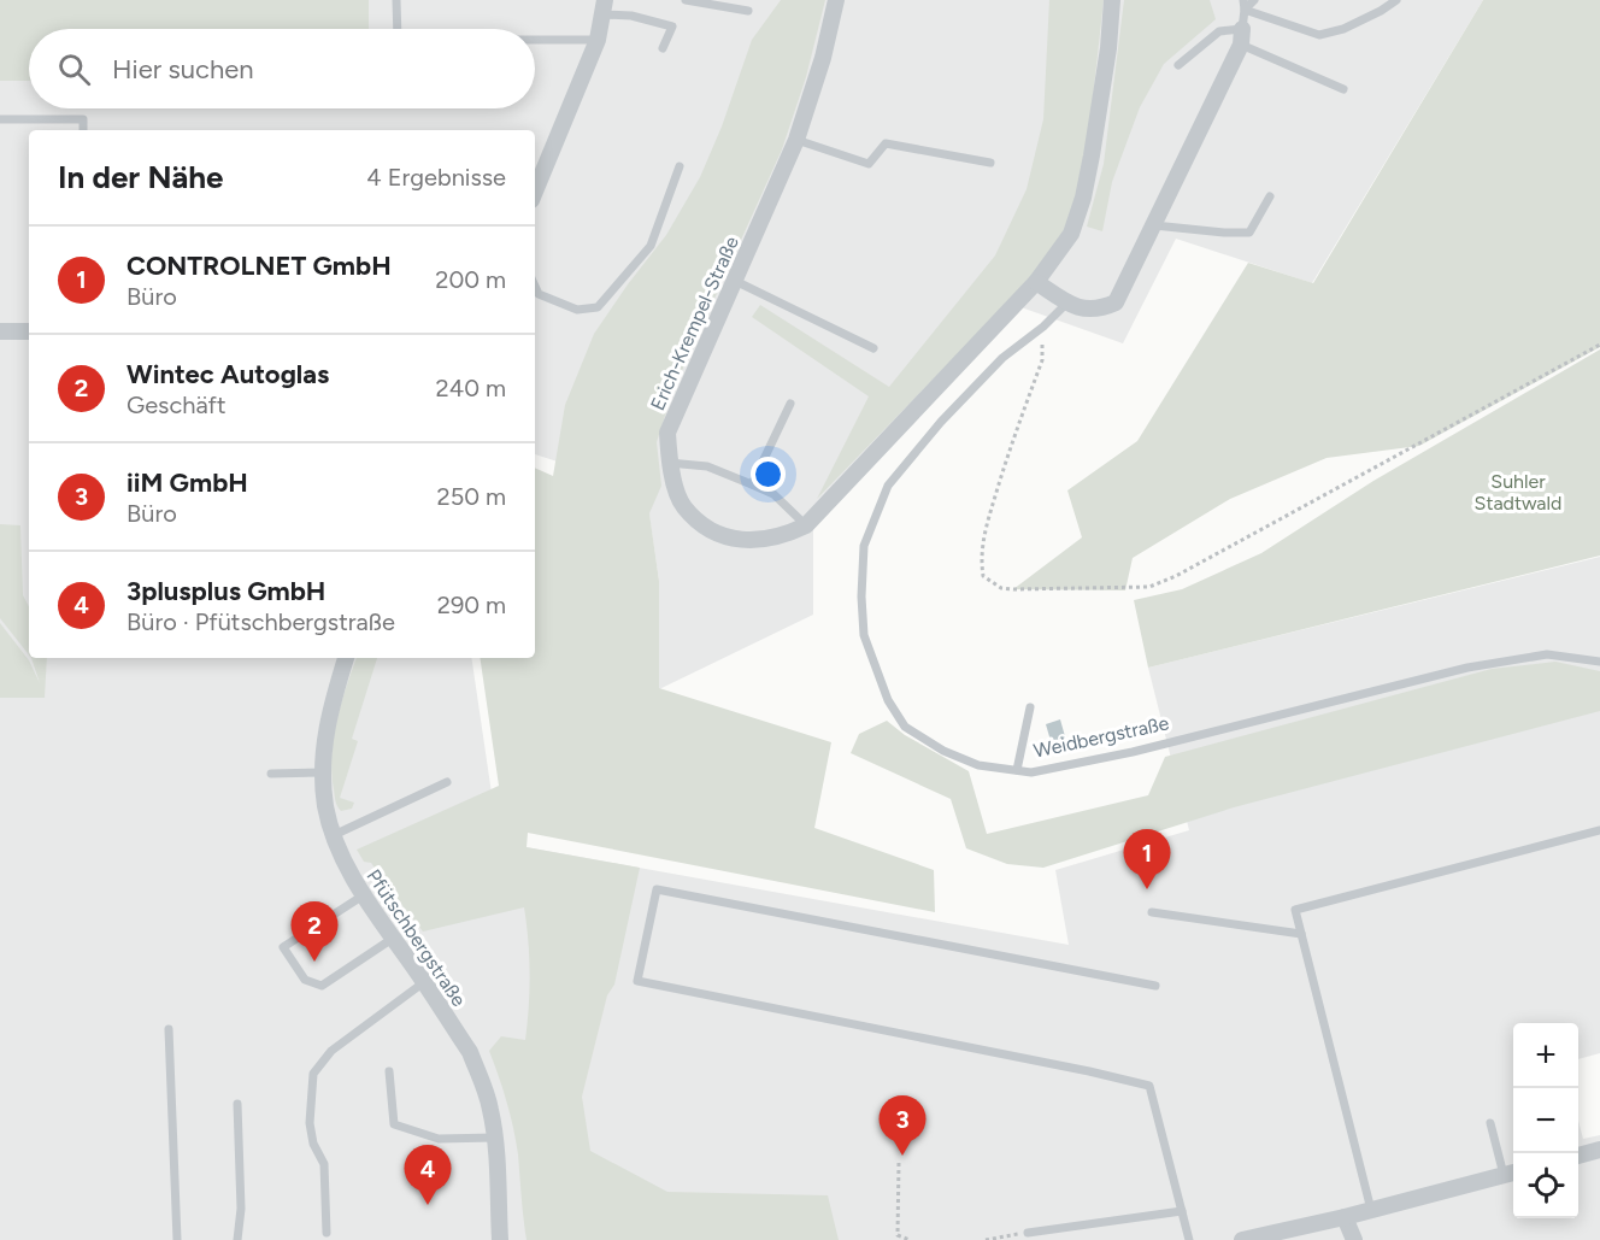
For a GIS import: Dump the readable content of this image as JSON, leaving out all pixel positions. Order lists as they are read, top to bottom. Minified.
{"streets":{"street":["Erich-Krempel-Straße","Pfütschbergstraße"],"lane":["Weidbergstraße"]},"parks":["Suhler Stadtwald"],"page":{"search":"Hier suchen","heading":["In der Nähe","4 Ergebnisse"],"list":[{"mark":"1","name":"CONTROLNET GmbH","note":"Büro","value":"200 m"},{"mark":"2","name":"Wintec Autoglas","note":"Geschäft","value":"240 m"},{"mark":"3","name":"iiM GmbH","note":"Büro","value":"250 m"},{"mark":"4","name":"3plusplus GmbH","note":"Büro · Pfütschbergstraße","value":"290 m"}],"pins":["1","2","3","4"],"map_buttons":["+","−"]}}
